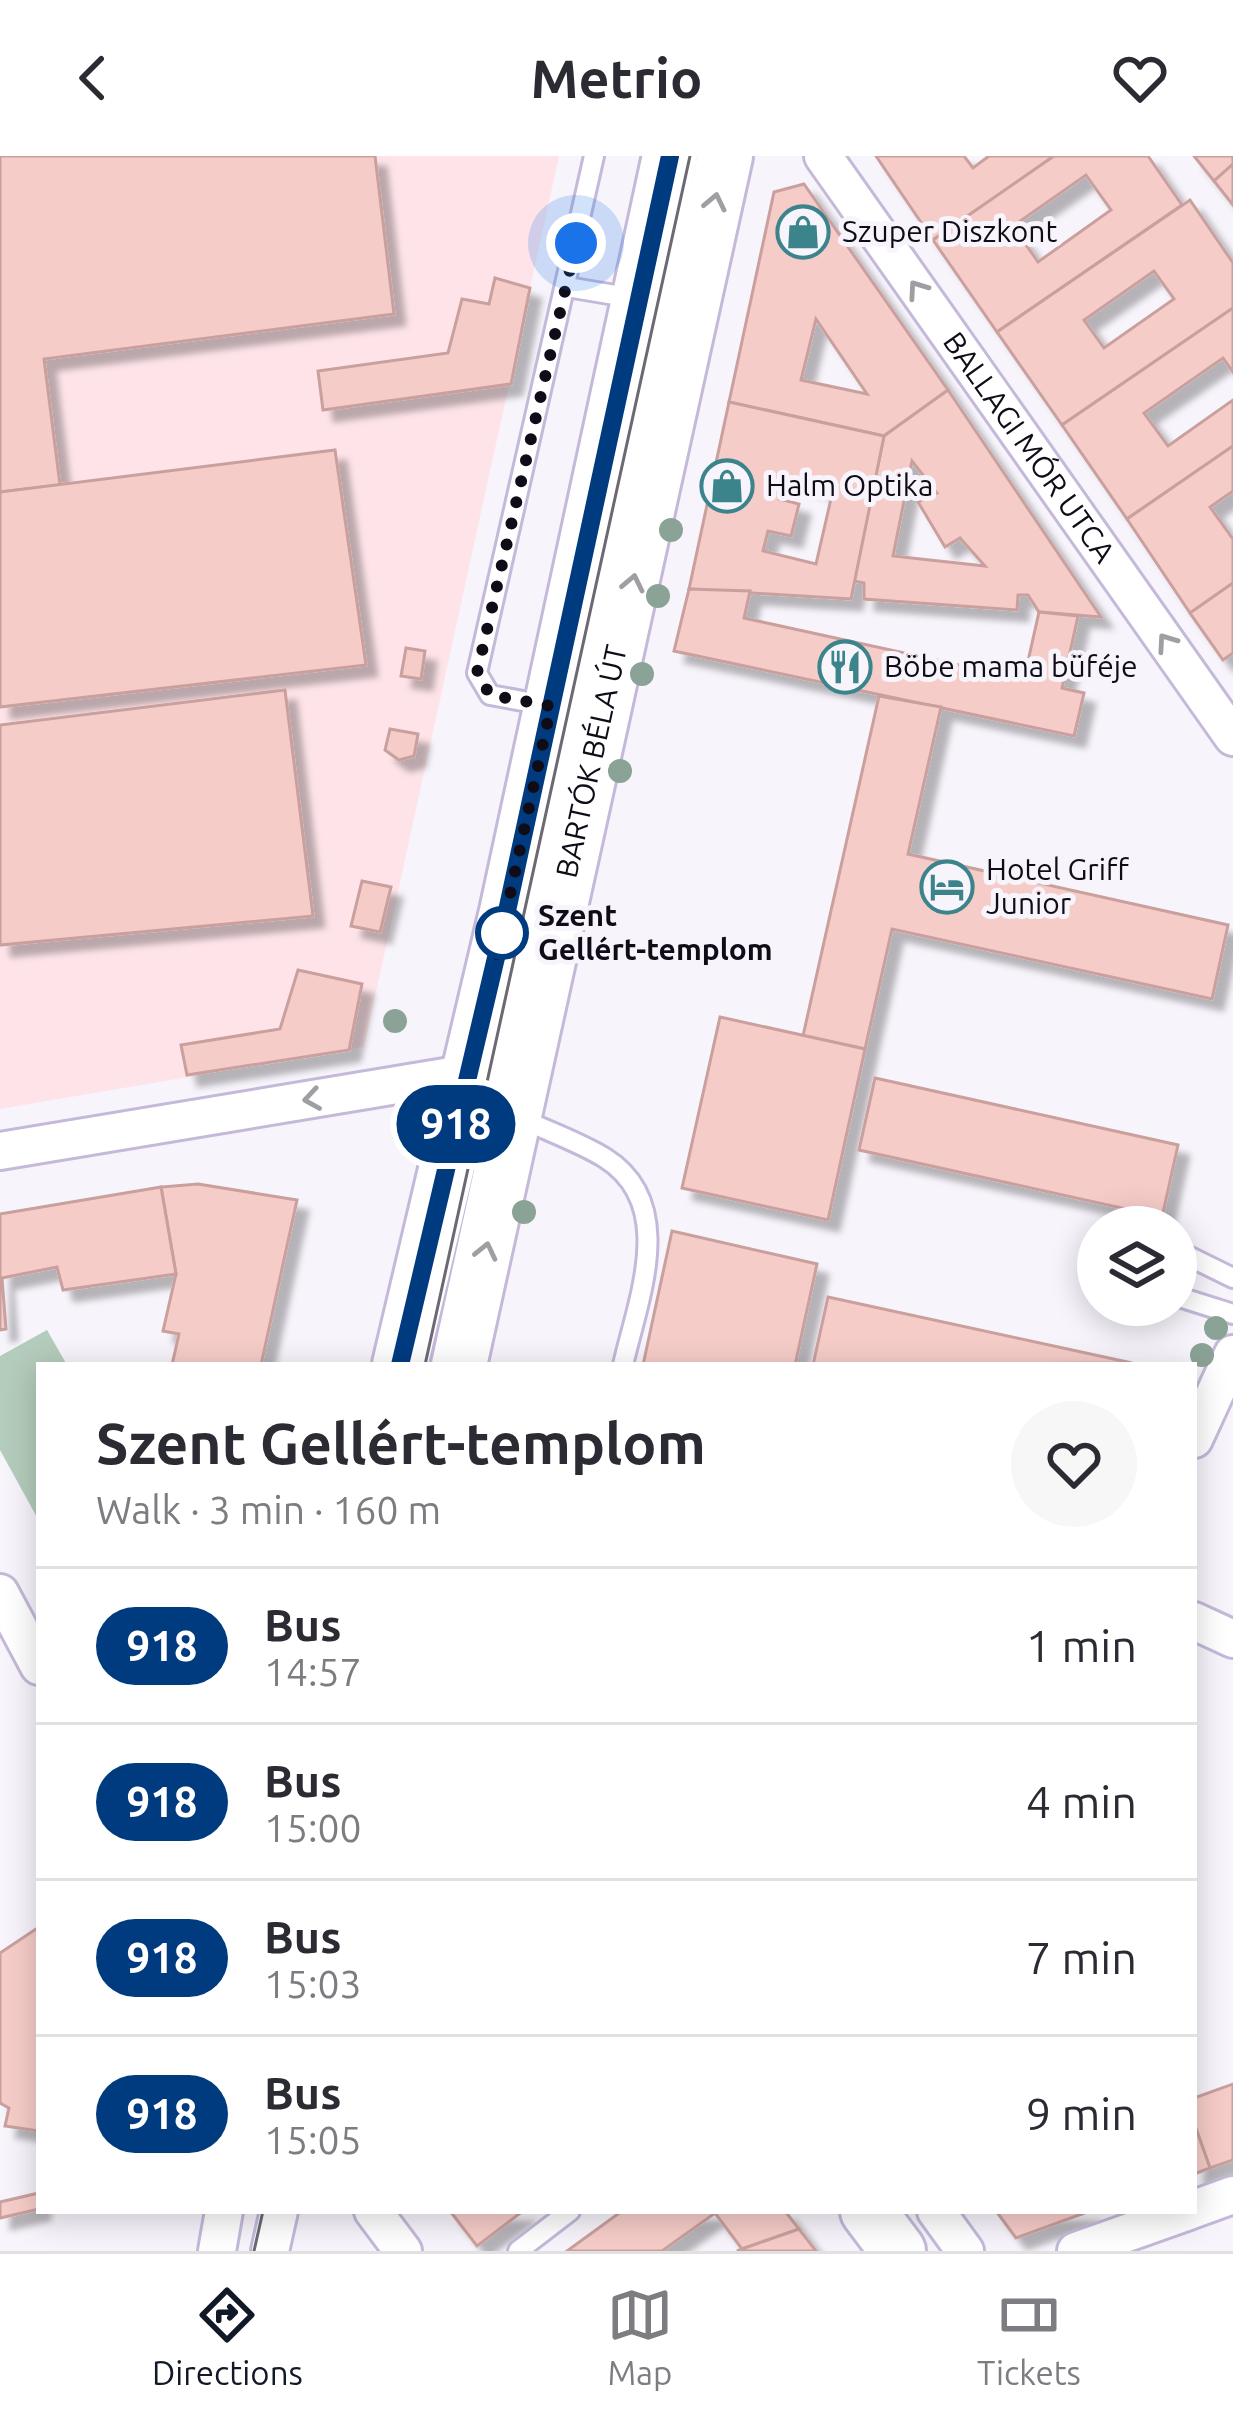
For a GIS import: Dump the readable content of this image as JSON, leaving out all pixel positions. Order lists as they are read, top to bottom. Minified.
{"streets":{"street":["BALLAGI MÓR UTCA","BARTÓK BÉLA ÚT"]},"one_way":["BALLAGI MÓR UTCA"],"places":{"shop":["Szuper Diszkont","Halm Optika"],"restaurant":["Böbe mama büféje"],"hotel":["Hotel Griff Junior"],"other":["Szent Gellért-templom"]},"lines":["bus line 918"],"page":{"header":"Metrio","on_map":"918","heading":["Szent Gellért-templom","Walk · 3 min · 160 m"],"list":[{"mark":"918","name":"Bus","note":"14:57","value":"1 min"},{"mark":"918","name":"Bus","note":"15:00","value":"4 min"},{"mark":"918","name":"Bus","note":"15:03","value":"7 min"},{"mark":"918","name":"Bus","note":"15:05","value":"9 min"}],"tabs":["Directions","Map","Tickets"]}}
